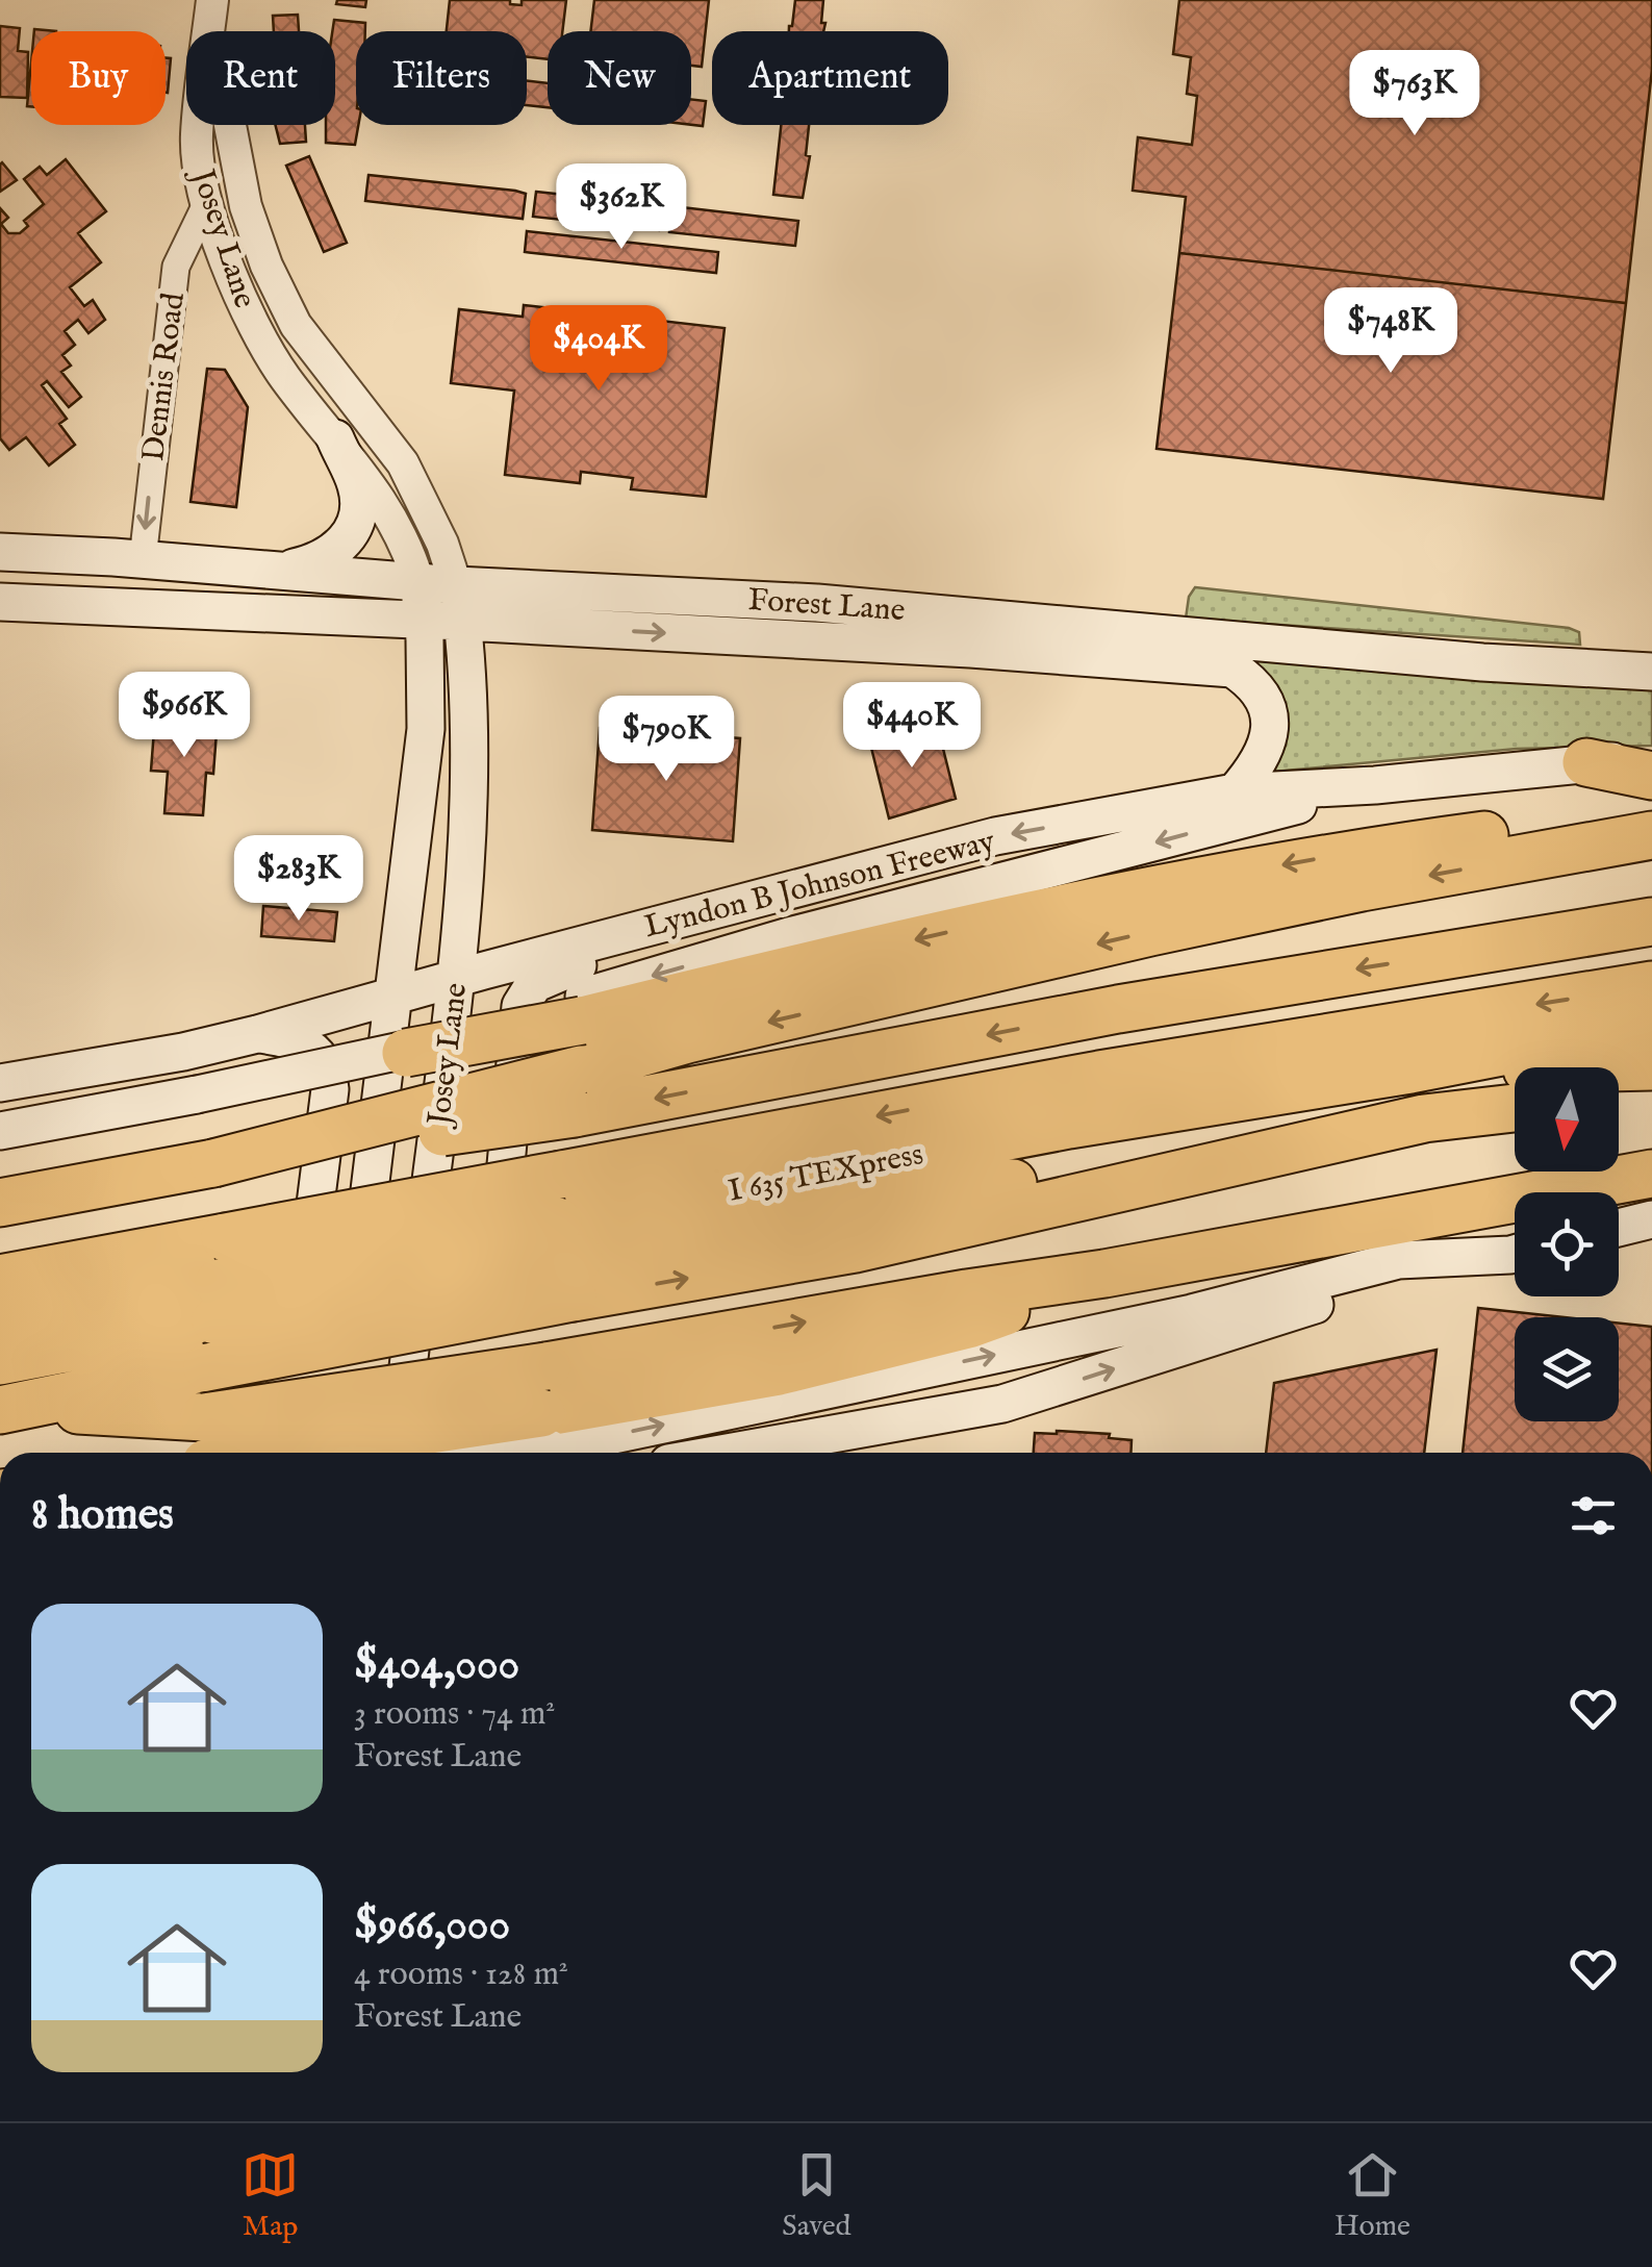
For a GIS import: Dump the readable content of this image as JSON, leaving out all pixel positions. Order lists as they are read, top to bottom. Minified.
{"streets":{"highway":["I 635 TEXpress"],"main road":["Josey Lane","Forest Lane","Lyndon B Johnson Freeway"],"street":["Dennis Road"]},"crossings":[["Josey Lane","Dennis Road"],["Josey Lane","Forest Lane"],["Josey Lane","Lyndon B Johnson Freeway"],["Dennis Road","Forest Lane"]],"one_way":["Dennis Road"],"north":"bottom","page":{"chip":["Buy","Rent","Filters","New","Apartment"],"price":["$763K","$362K","$748K","$404K","$966K","$440K","$790K","$283K"],"heading":"8 homes","list":[{"name":"$404,000","note":"3 rooms · 74 m² · Forest Lane"},{"name":"$966,000","note":"4 rooms · 128 m² · Forest Lane"}],"tabs":["Map","Saved","Home"]}}
